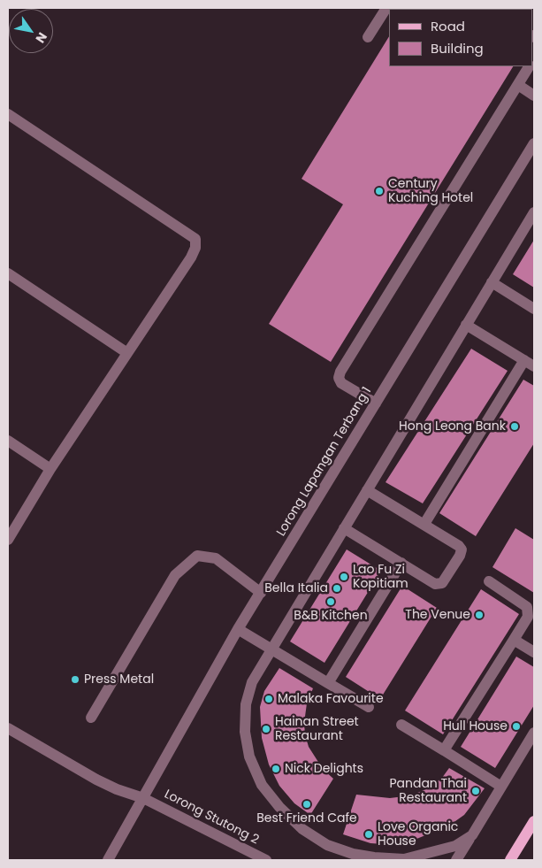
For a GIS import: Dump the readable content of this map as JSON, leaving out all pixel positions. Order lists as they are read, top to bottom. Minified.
{"streets":{"street":["Lorong Lapangan Terbang 1","Lorong Stutong 2"]},"crossings":[["Lorong Lapangan Terbang 1","Lorong Stutong 2"]],"places":["Century Kuching Hotel","Hong Leong Bank","Lao Fu Zi Kopitiam","Bella Italia","B&B Kitchen","The Venue","Press Metal","Malaka Favourite","Hull House","Hainan Street Restaurant","Nick Delights","Pandan Thai Restaurant","Best Friend Cafe","Love Organic House"],"legend":["Road","Building"],"north":"bottom right"}
